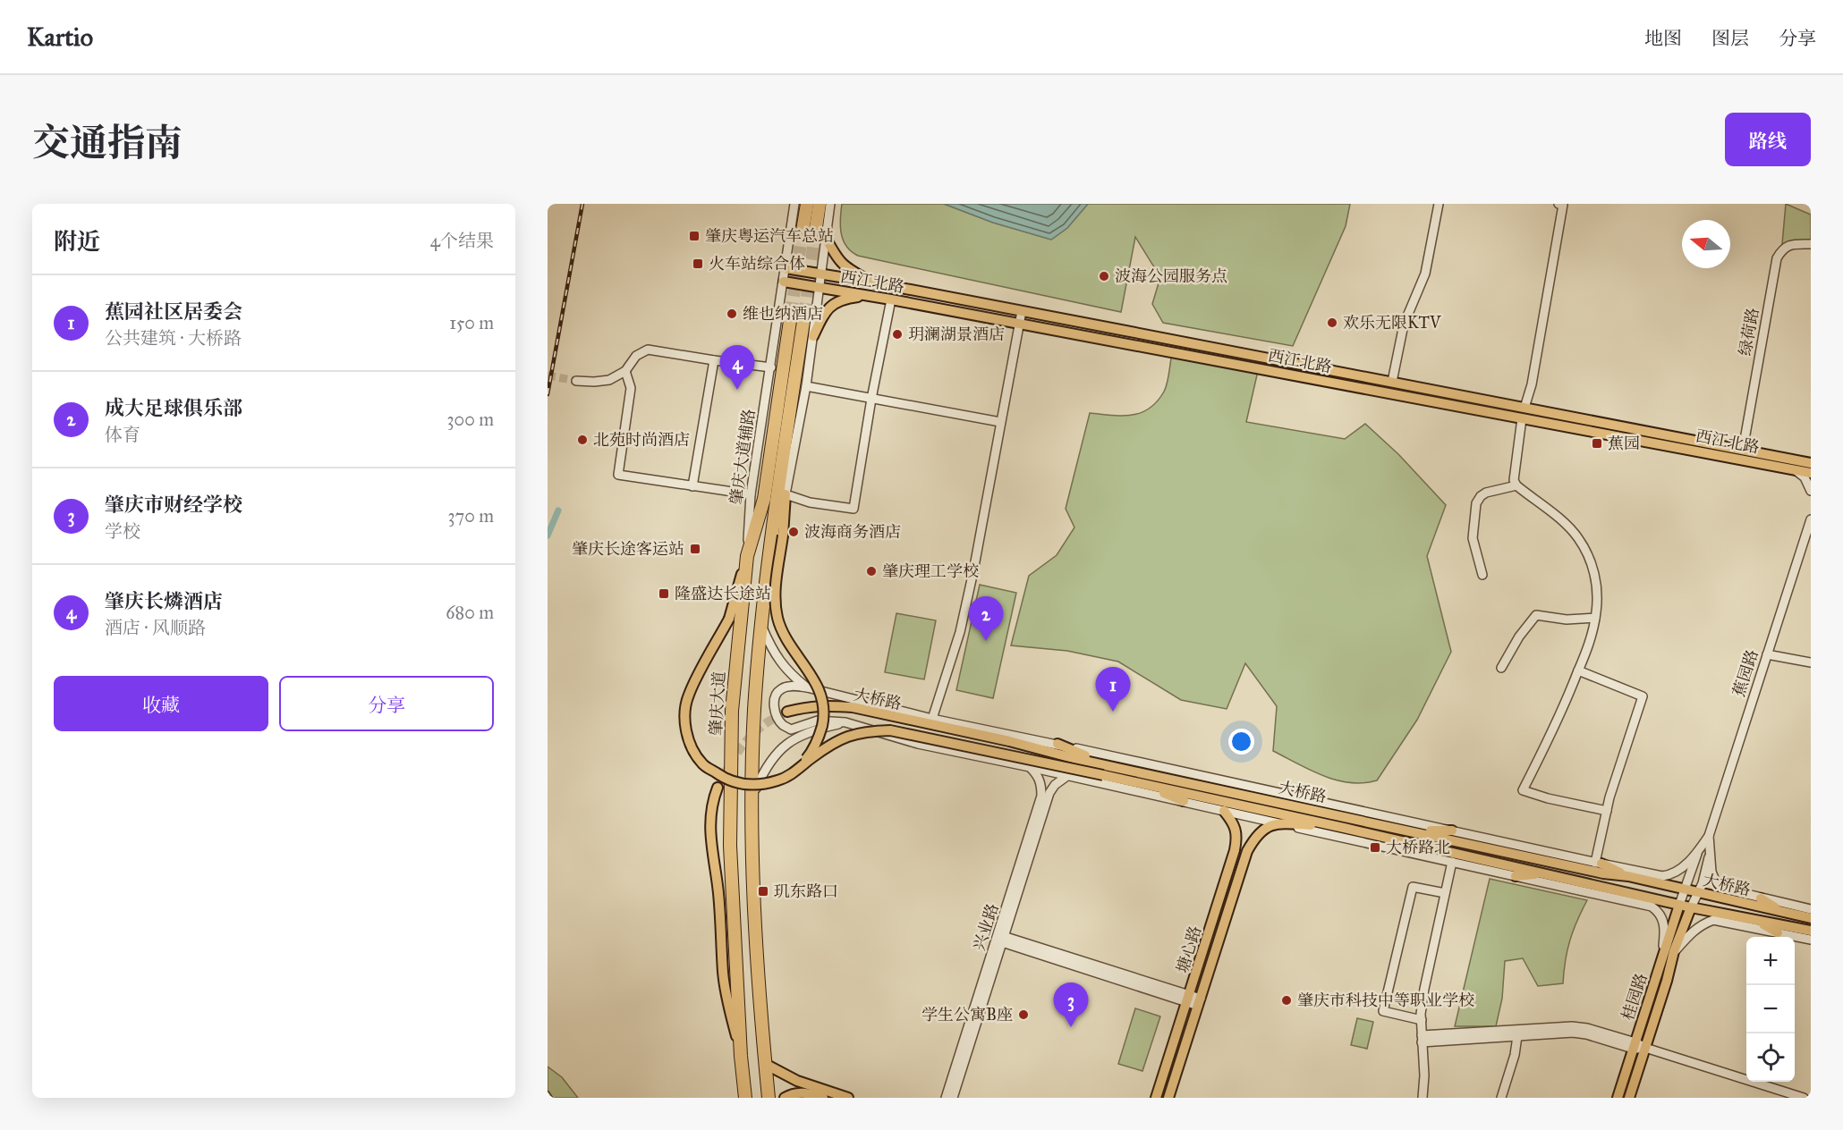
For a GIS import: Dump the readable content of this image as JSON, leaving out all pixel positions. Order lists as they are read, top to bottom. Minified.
{"streets":{"highway":["肇庆大道"],"main road":["西江北路","大桥路","塘心路","桂园路"],"street":["绿荷路","肇庆大道辅路","蕉园路","兴业路"]},"crossings":[["西江北路","绿荷路"],["西江北路","肇庆大道辅路"],["肇庆大道辅路","肇庆大道"],["大桥路","桂园路"]],"places":{"transit":["肇庆粤运汽车总站","火车站综合体","蕉园","肇庆长途客运站","隆盛达长途站","大桥路北","玑东路口"],"other":["波海公园服务点","维也纳酒店","欢乐无限KTV","玥澜湖景酒店","北苑时尚酒店","波海商务酒店","肇庆理工学校","肇庆市科技中等职业学校","学生公寓B座"]},"north":"left","page":{"header":"Kartio","nav":["地图","图层","分享"],"title":"交通指南","buttons":["路线",["收藏","分享"]],"heading":["附近","4个结果"],"list":[{"mark":"1","name":"蕉园社区居委会","note":"公共建筑 · 大桥路","value":"150 m"},{"mark":"2","name":"成大足球俱乐部","note":"体育","value":"300 m"},{"mark":"3","name":"肇庆市财经学校","note":"学校","value":"370 m"},{"mark":"4","name":"肇庆长燐酒店","note":"酒店 · 风顺路","value":"680 m"}],"pins":["4","2","1","3"],"map_buttons":["+","−"]}}
